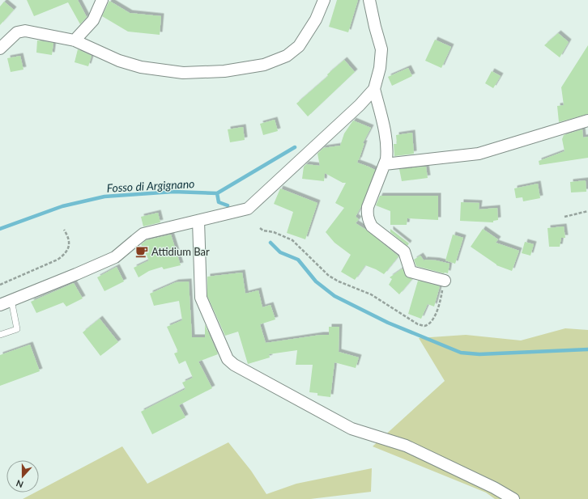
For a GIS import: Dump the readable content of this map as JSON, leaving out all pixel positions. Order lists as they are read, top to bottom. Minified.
{"water":["Fosso di Argignano"],"places":{"cafe":["Attidium Bar"]},"north":"bottom"}
